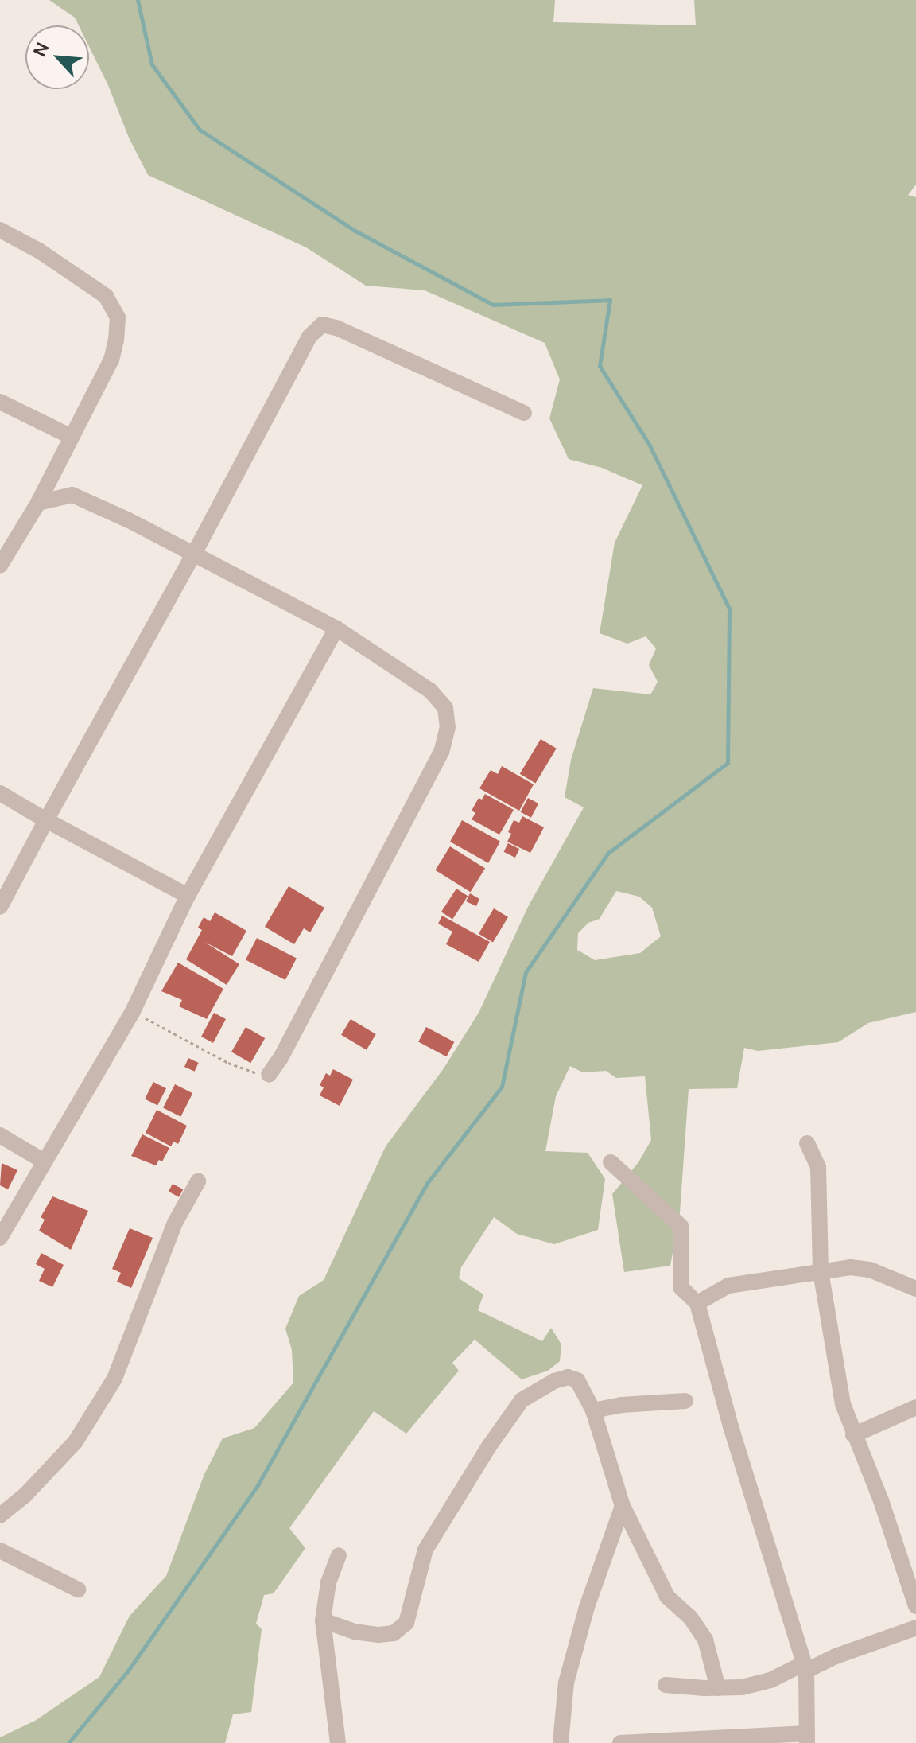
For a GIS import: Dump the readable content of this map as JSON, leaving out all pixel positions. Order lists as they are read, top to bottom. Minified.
{"north":"top left"}
